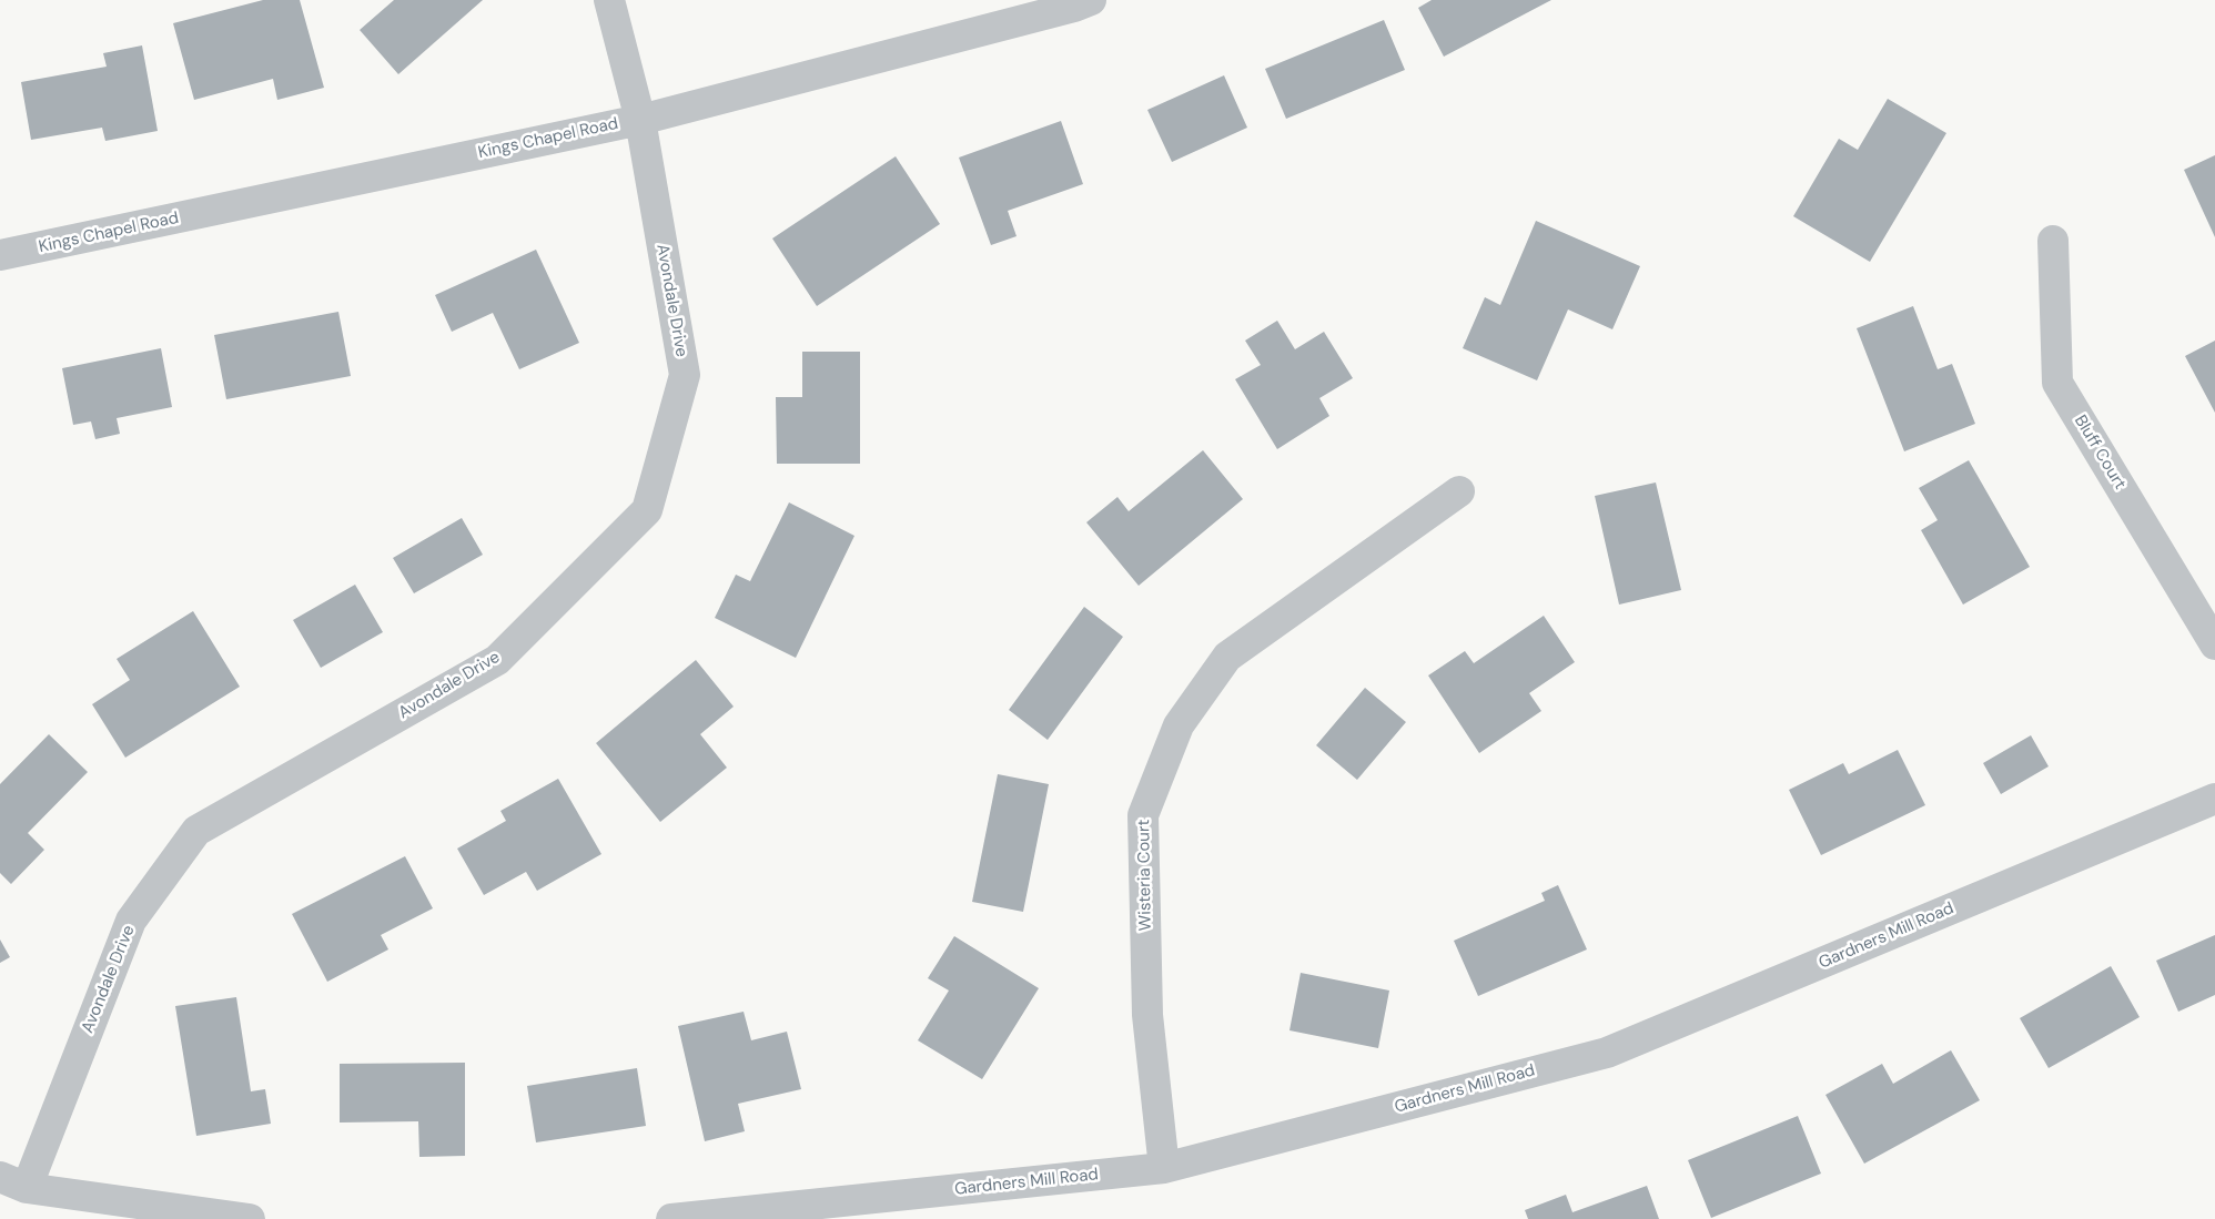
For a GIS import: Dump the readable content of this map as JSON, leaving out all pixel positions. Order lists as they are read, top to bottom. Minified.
{"streets":{"street":["Kings Chapel Road","Avondale Drive","Bluff Court","Wisteria Court","Gardners Mill Road"]},"crossings":[["Kings Chapel Road","Avondale Drive"],["Wisteria Court","Gardners Mill Road"]]}
